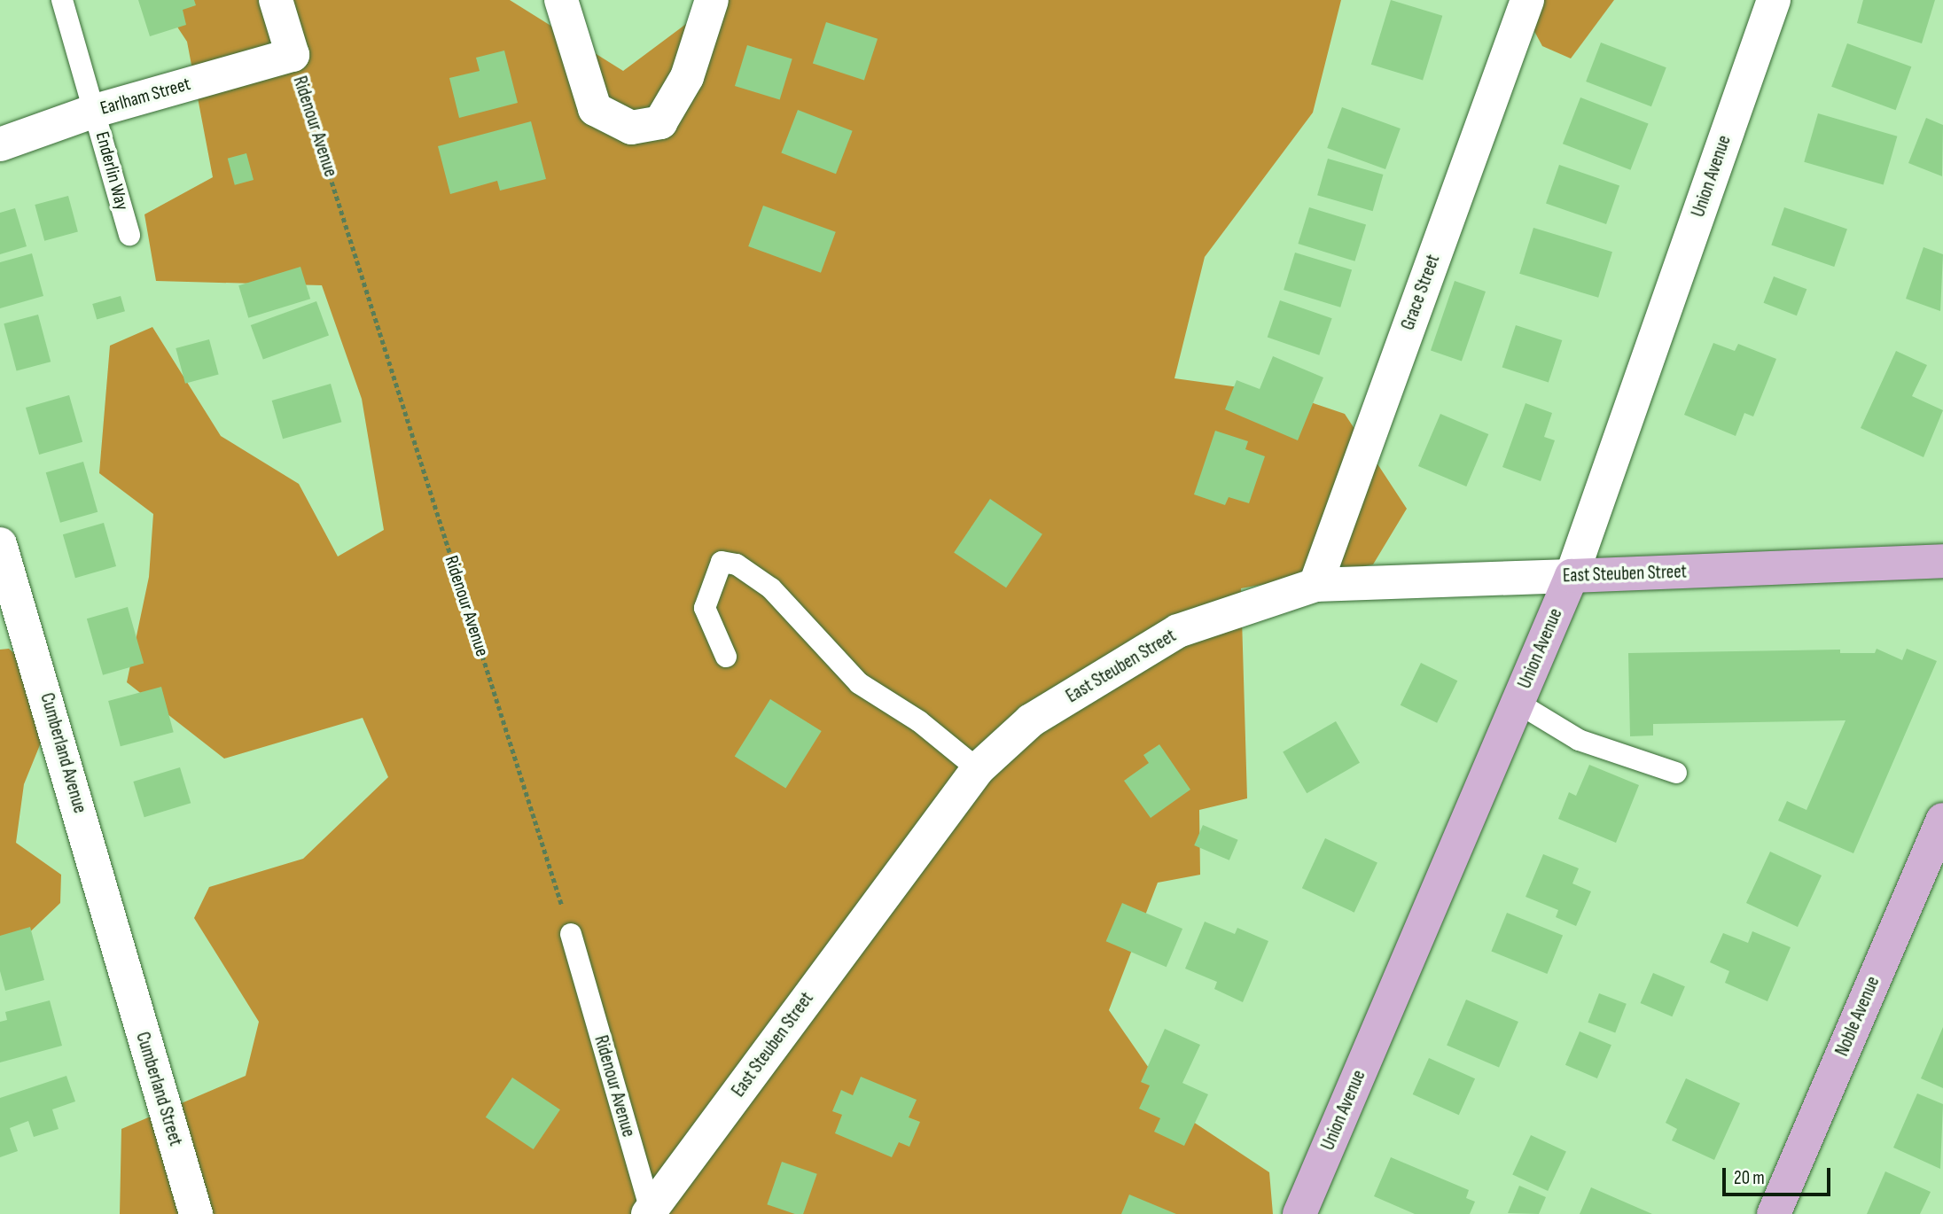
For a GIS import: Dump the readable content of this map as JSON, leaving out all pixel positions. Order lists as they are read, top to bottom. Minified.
{"streets":{"main road":["Union Avenue","East Steuben Street","Noble Avenue"],"street":["Earlham Street","Ridenour Avenue","Grace Street","Cumberland Avenue","Cumberland Street"],"lane":["Enderlin Way"]},"crossings":[["Earlham Street","Ridenour Avenue"],["Earlham Street","Enderlin Way"],["Ridenour Avenue","East Steuben Street"],["Union Avenue","East Steuben Street"],["Grace Street","East Steuben Street"],["Cumberland Avenue","Cumberland Street"]],"scale_bar":"20 m"}
